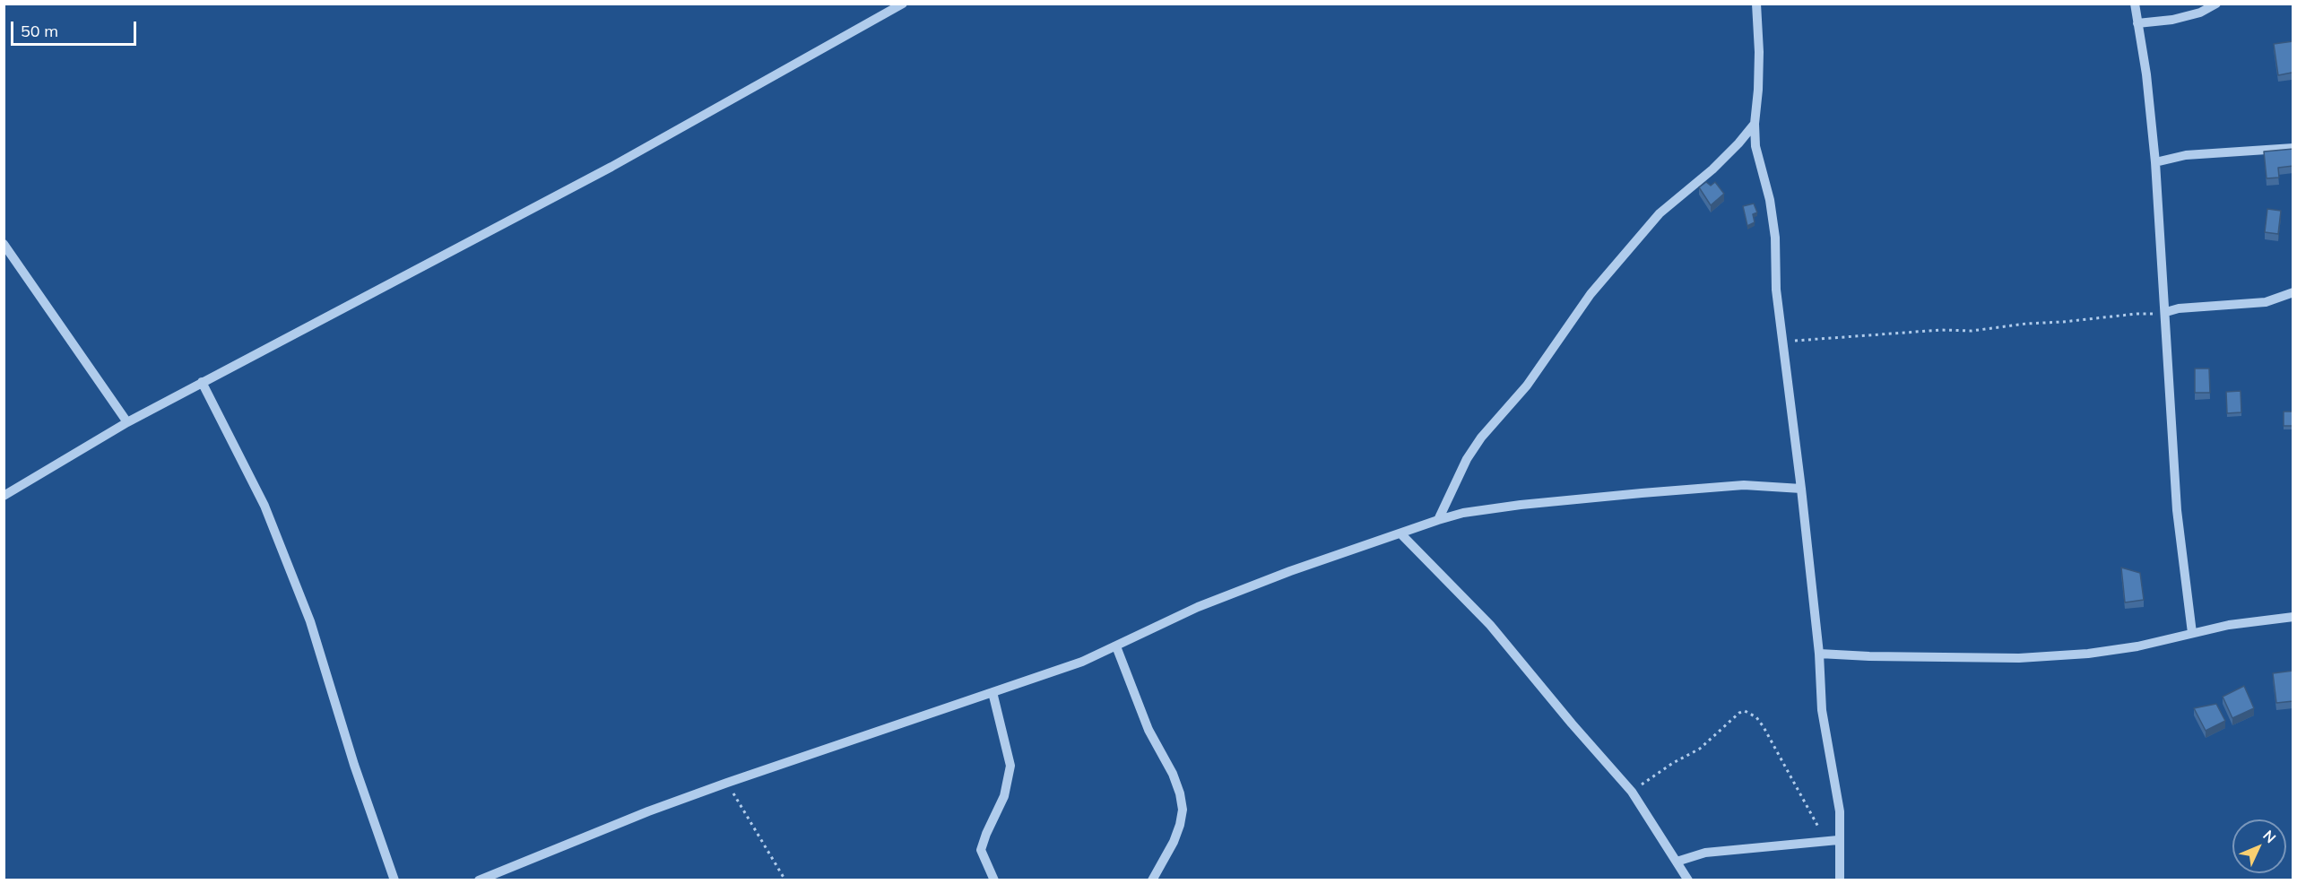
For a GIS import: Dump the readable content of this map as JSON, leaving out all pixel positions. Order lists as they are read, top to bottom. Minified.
{"scale_bar":"50 m","north":"top right"}
